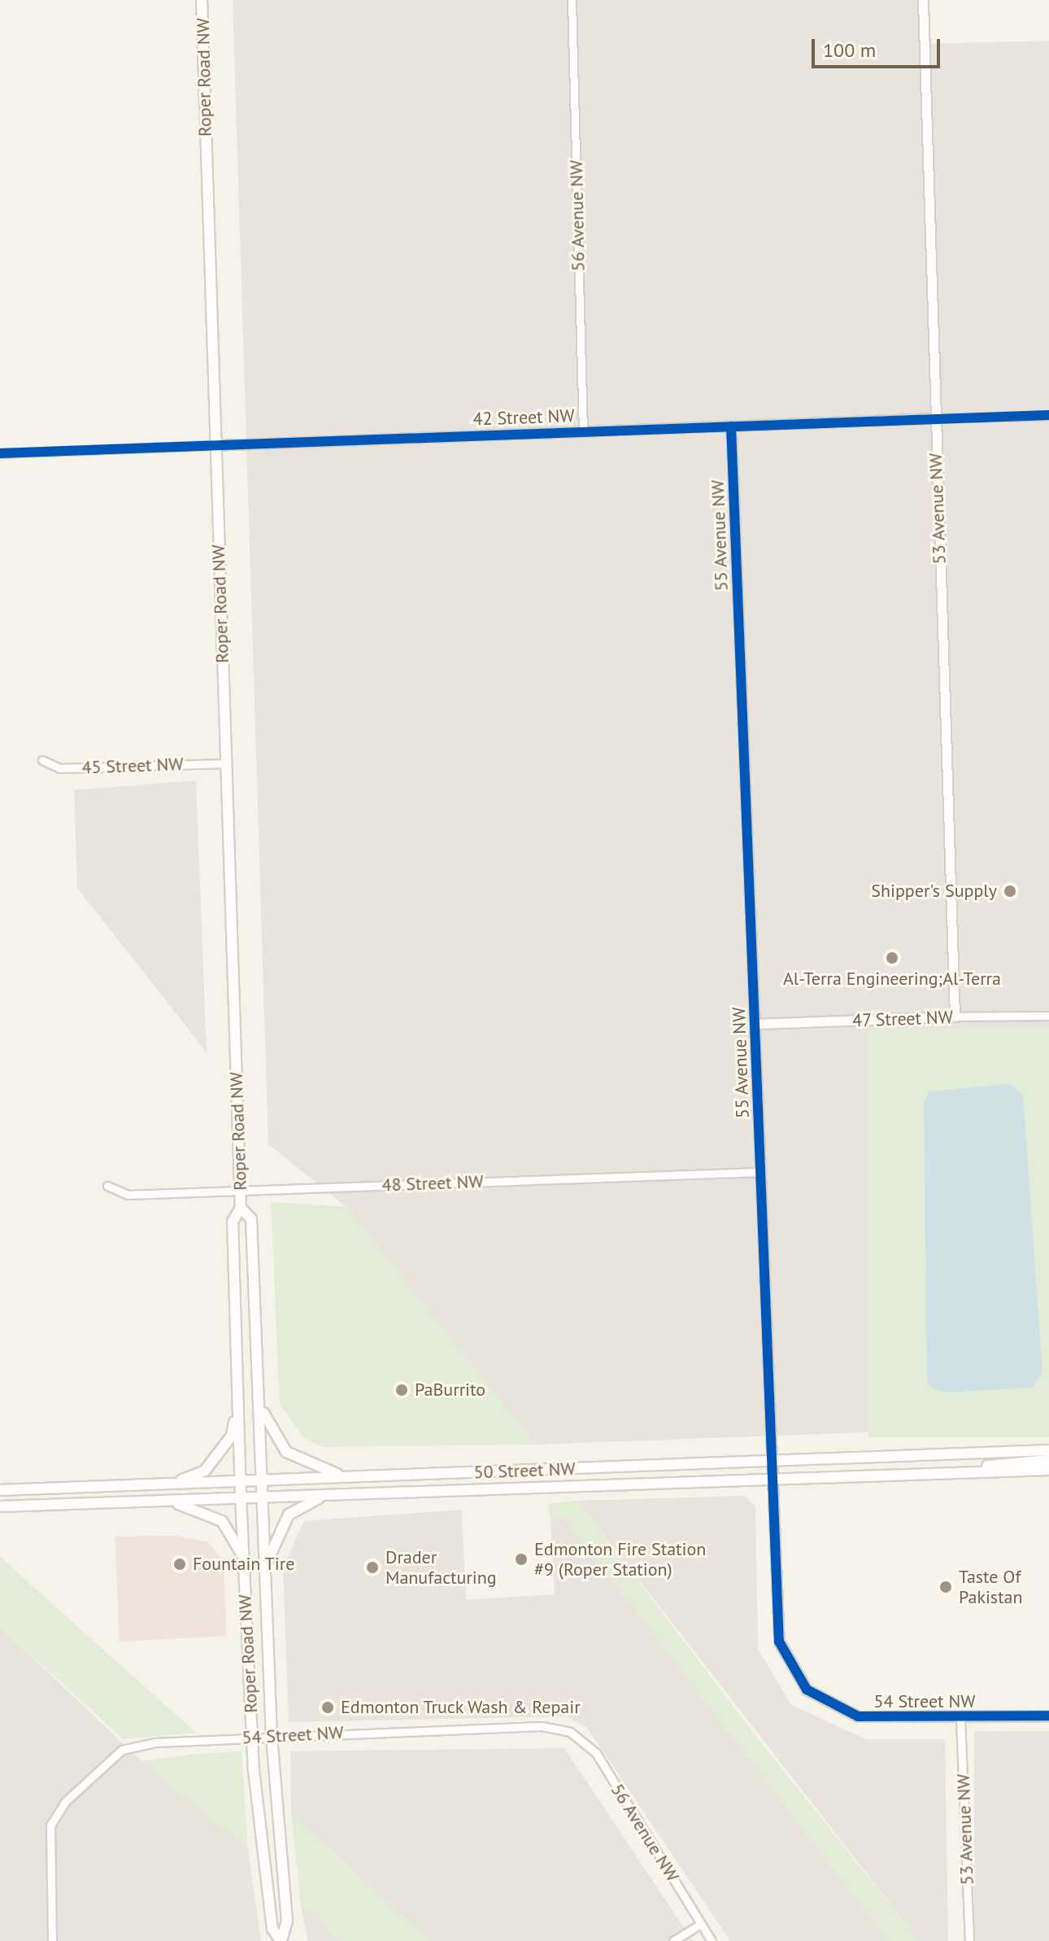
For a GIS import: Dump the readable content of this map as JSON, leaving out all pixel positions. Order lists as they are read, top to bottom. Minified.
{"streets":{"main road":["Roper Road NW","50 Street NW"],"street":["56 Avenue NW","42 Street NW","53 Avenue NW","55 Avenue NW","45 Street NW","47 Street NW","48 Street NW","54 Street NW"]},"crossings":[["Roper Road NW","42 Street NW"],["Roper Road NW","45 Street NW"],["Roper Road NW","48 Street NW"],["Roper Road NW","50 Street NW"],["Roper Road NW","54 Street NW"],["56 Avenue NW","42 Street NW"],["56 Avenue NW","54 Street NW"],["42 Street NW","53 Avenue NW"],["42 Street NW","55 Avenue NW"],["53 Avenue NW","47 Street NW"],["53 Avenue NW","54 Street NW"],["55 Avenue NW","47 Street NW"],["55 Avenue NW","48 Street NW"],["55 Avenue NW","50 Street NW"],["55 Avenue NW","54 Street NW"]],"places":["Shipper's Supply","Al-Terra Engineering;Al-Terra","PaBurrito","Edmonton Fire Station #9 (Roper Station)","Fountain Tire","Drader Manufacturing","Taste Of Pakistan","Edmonton Truck Wash & Repair"],"scale_bar":"100 m"}
